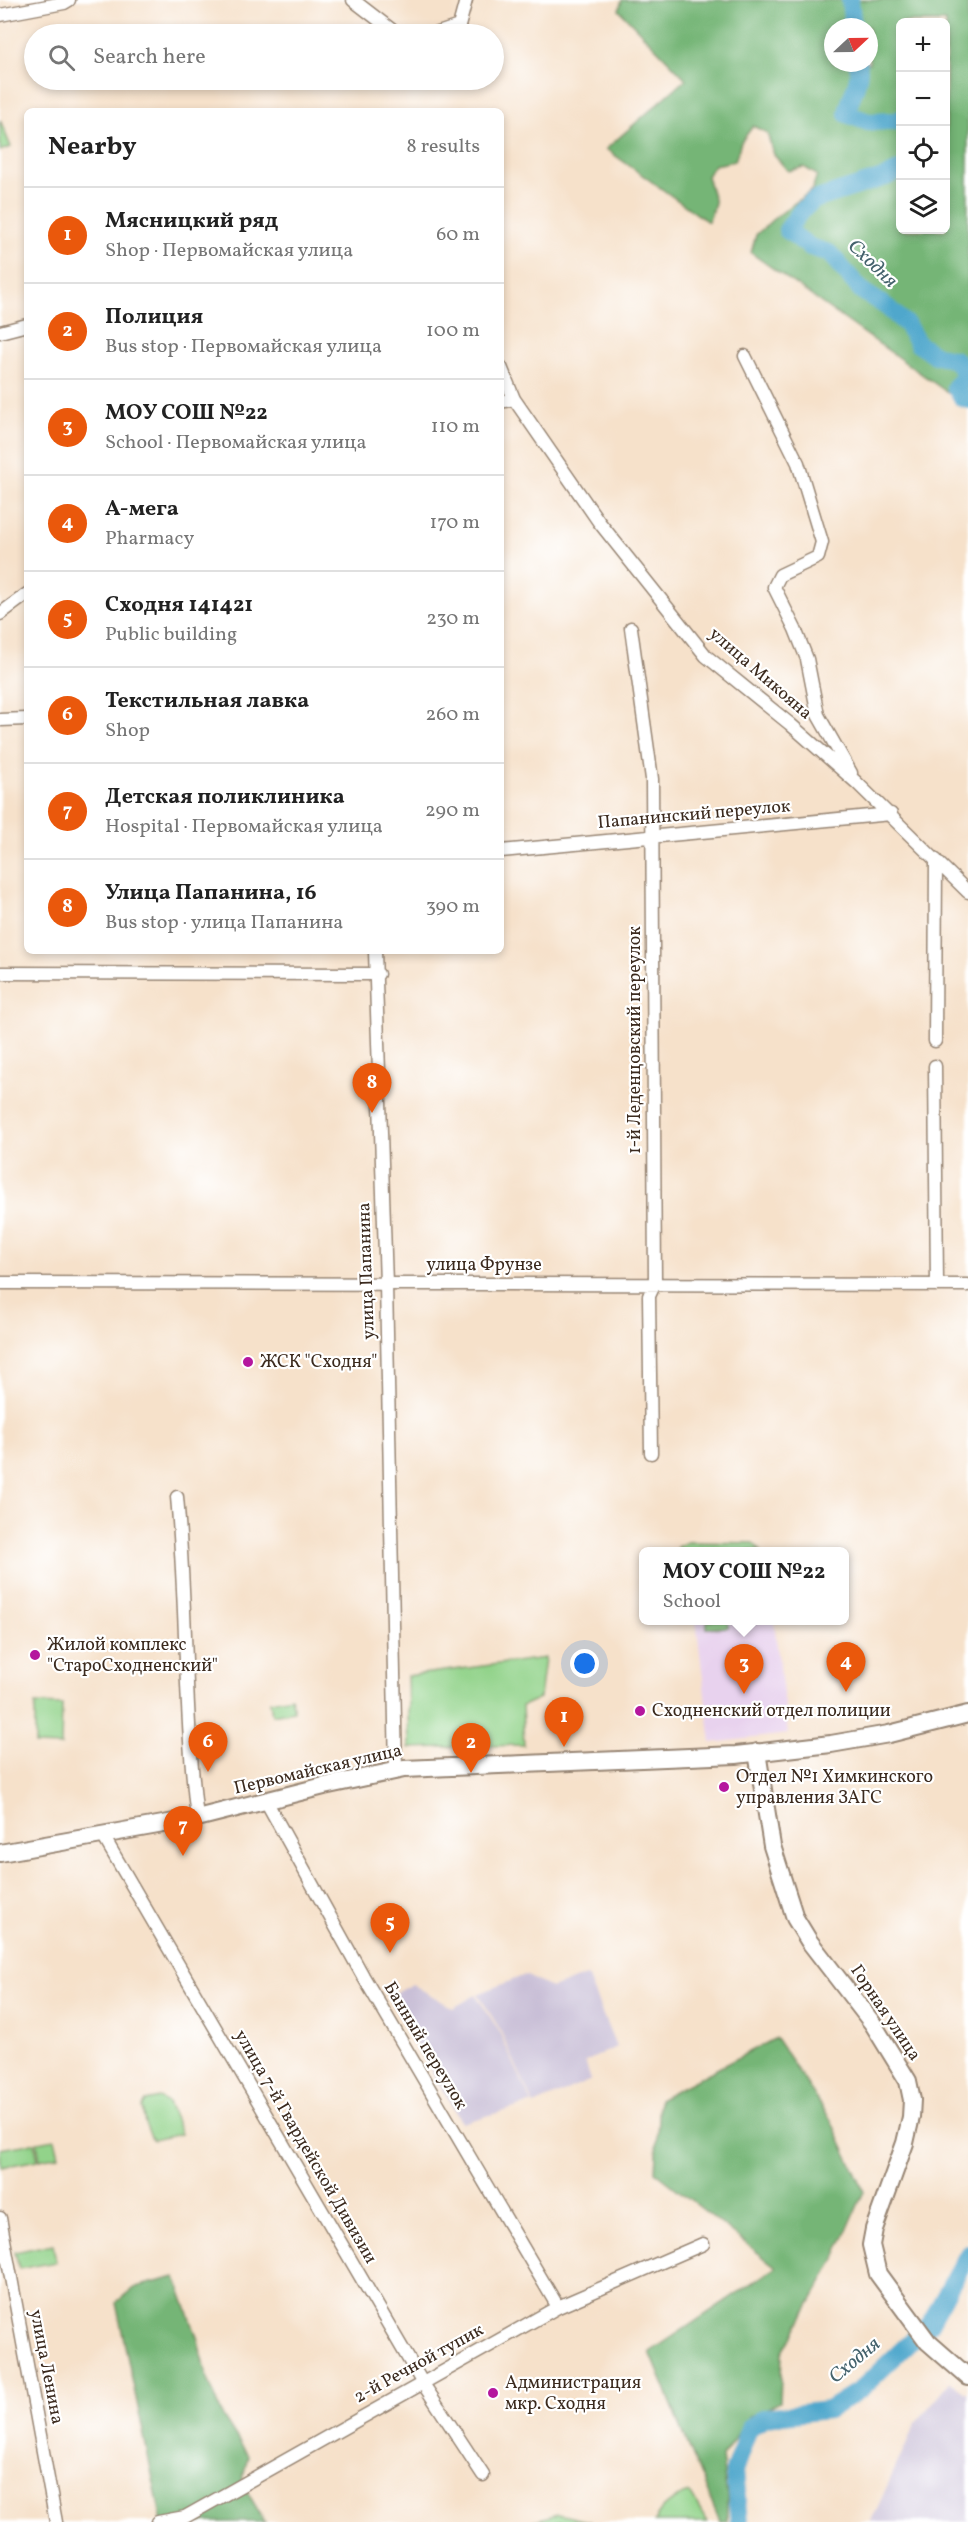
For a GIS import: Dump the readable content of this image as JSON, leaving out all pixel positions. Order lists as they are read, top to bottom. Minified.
{"streets":{"main road":["Первомайская улица","Горная улица"],"street":["улица Микояна","Папанинский переулок","1-й Леденцовский переулок","улица Фрунзе","улица Папанина","Банный переулок","улица 7-й Гвардейской Дивизии","2-й Речной тупик","улица Ленина"]},"crossings":[["улица Микояна","Папанинский переулок"],["Папанинский переулок","1-й Леденцовский переулок"],["1-й Леденцовский переулок","улица Фрунзе"],["улица Фрунзе","улица Папанина"],["улица Папанина","Первомайская улица"],["Первомайская улица","Горная улица"],["Первомайская улица","Банный переулок"],["Первомайская улица","улица 7-й Гвардейской Дивизии"],["Банный переулок","2-й Речной тупик"],["улица 7-й Гвардейской Дивизии","2-й Речной тупик"]],"water":["Сходня"],"places":["ЖСК \"Сходня\"","Жилой комплекс \"СтароСходненский\"","Сходненский отдел полиции","Отдел №1 Химкинского управления ЗАГС","Администрация мкр. Сходня"],"north":"right","page":{"map_buttons":["+","−"],"search":"Search here","heading":["Nearby","8 results"],"list":[{"mark":"1","name":"Мясницкий ряд","note":"Shop · Первомайская улица","value":"60 m"},{"mark":"2","name":"Полиция","note":"Bus stop · Первомайская улица","value":"100 m"},{"mark":"3","name":"МОУ СОШ №22","note":"School · Первомайская улица","value":"110 m"},{"mark":"4","name":"А-мега","note":"Pharmacy","value":"170 m"},{"mark":"5","name":"Сходня 141421","note":"Public building","value":"230 m"},{"mark":"6","name":"Текстильная лавка","note":"Shop","value":"260 m"},{"mark":"7","name":"Детская поликлиника","note":"Hospital · Первомайская улица","value":"290 m"},{"mark":"8","name":"Улица Папанина, 16","note":"Bus stop · улица Папанина","value":"390 m"}],"pins":["8","4","3","1","6","2","7","5"],"popup":["МОУ СОШ №22","School"]}}
